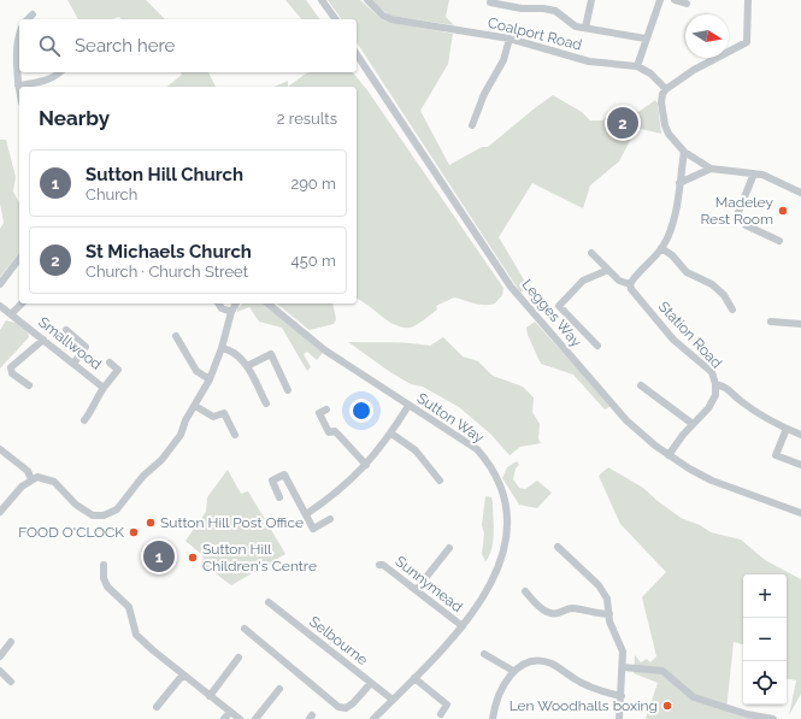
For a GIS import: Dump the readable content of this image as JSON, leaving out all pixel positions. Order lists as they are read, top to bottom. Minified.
{"streets":{"street":["Coalport Road","Legges Way","Station Road","Smallwood","Sutton Way","Sunnymead","Selbourne"]},"crossings":[["Legges Way","Station Road"],["Sutton Way","Sunnymead"],["Sutton Way","Selbourne"]],"places":["Madeley Rest Room","Sutton Hill Post Office","FOOD O'CLOCK","Sutton Hill Children's Centre","Len Woodhalls boxing"],"north":"right","page":{"search":"Search here","heading":["Nearby","2 results"],"pins":["2","1"],"list":[{"mark":"1","name":"Sutton Hill Church","note":"Church","value":"290 m"},{"mark":"2","name":"St Michaels Church","note":"Church · Church Street","value":"450 m"}],"map_buttons":["+","−"]}}
